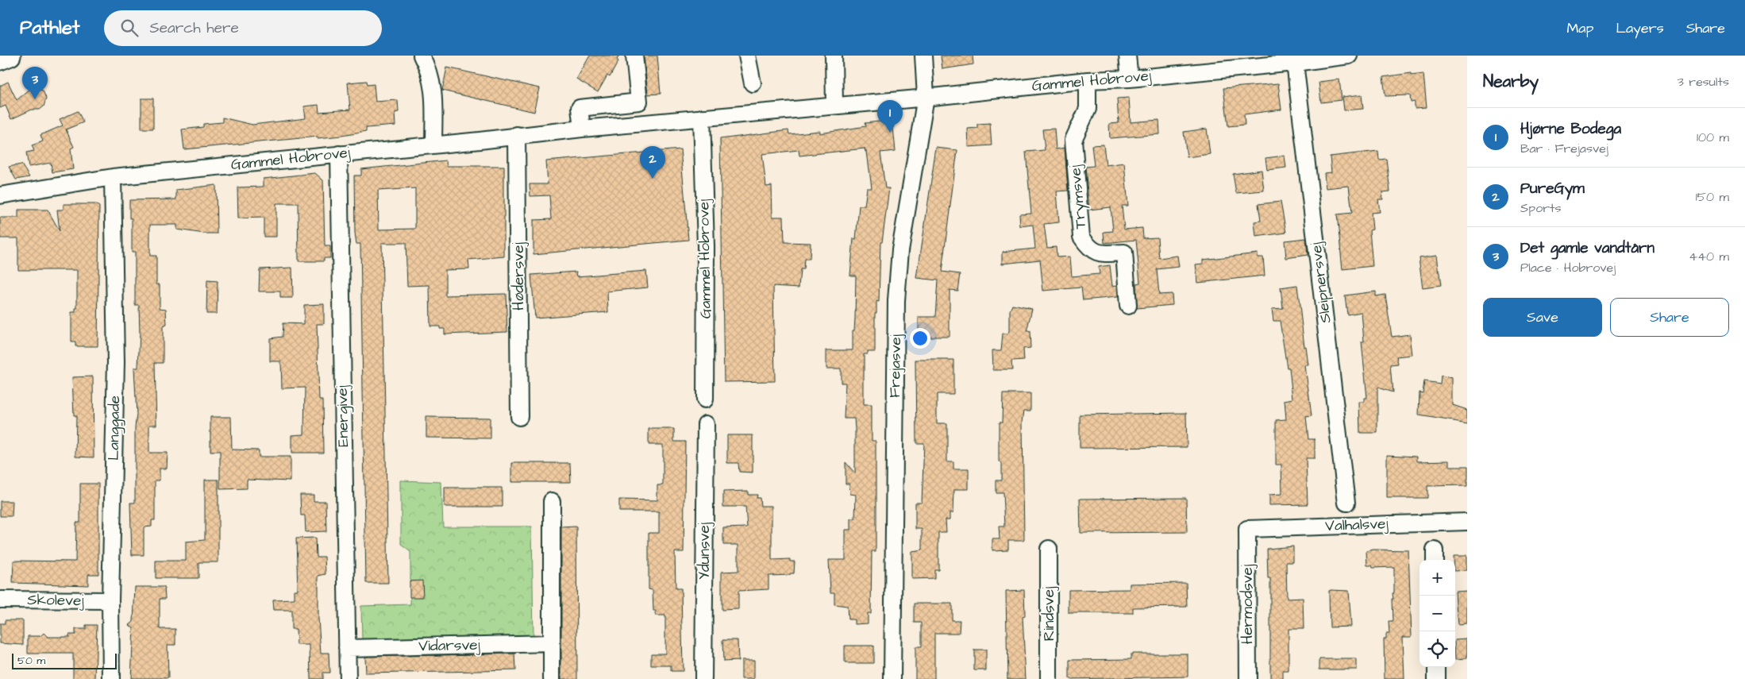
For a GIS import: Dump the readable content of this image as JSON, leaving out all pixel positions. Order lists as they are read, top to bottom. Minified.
{"streets":{"street":["Gammel Hobrovej","Trymsvej","Hødersvej","Sleipnersvej","Frejasvej","Energivej","Langgade","Valhalsvej","Ydunsvej","Skolevej","Hermodsvej","Rindsvej","Vidarsvej"]},"crossings":[["Gammel Hobrovej","Trymsvej"],["Gammel Hobrovej","Hødersvej"],["Gammel Hobrovej","Sleipnersvej"],["Gammel Hobrovej","Frejasvej"],["Gammel Hobrovej","Energivej"],["Gammel Hobrovej","Langgade"],["Energivej","Vidarsvej"],["Langgade","Skolevej"],["Valhalsvej","Hermodsvej"]],"scale_bar":"50 m","page":{"header":"Pathlet","search":"Search here","nav":["Map","Layers","Share"],"heading":["Nearby","3 results"],"pins":["3","1","2"],"list":[{"mark":"1","name":"Hjørne Bodega","note":"Bar · Frejasvej","value":"100 m"},{"mark":"2","name":"PureGym","note":"Sports","value":"150 m"},{"mark":"3","name":"Det gamle vandtårn","note":"Place · Hobrovej","value":"440 m"}],"buttons":["Save","Share"],"map_buttons":["+","−"],"scale":"50 m"}}
